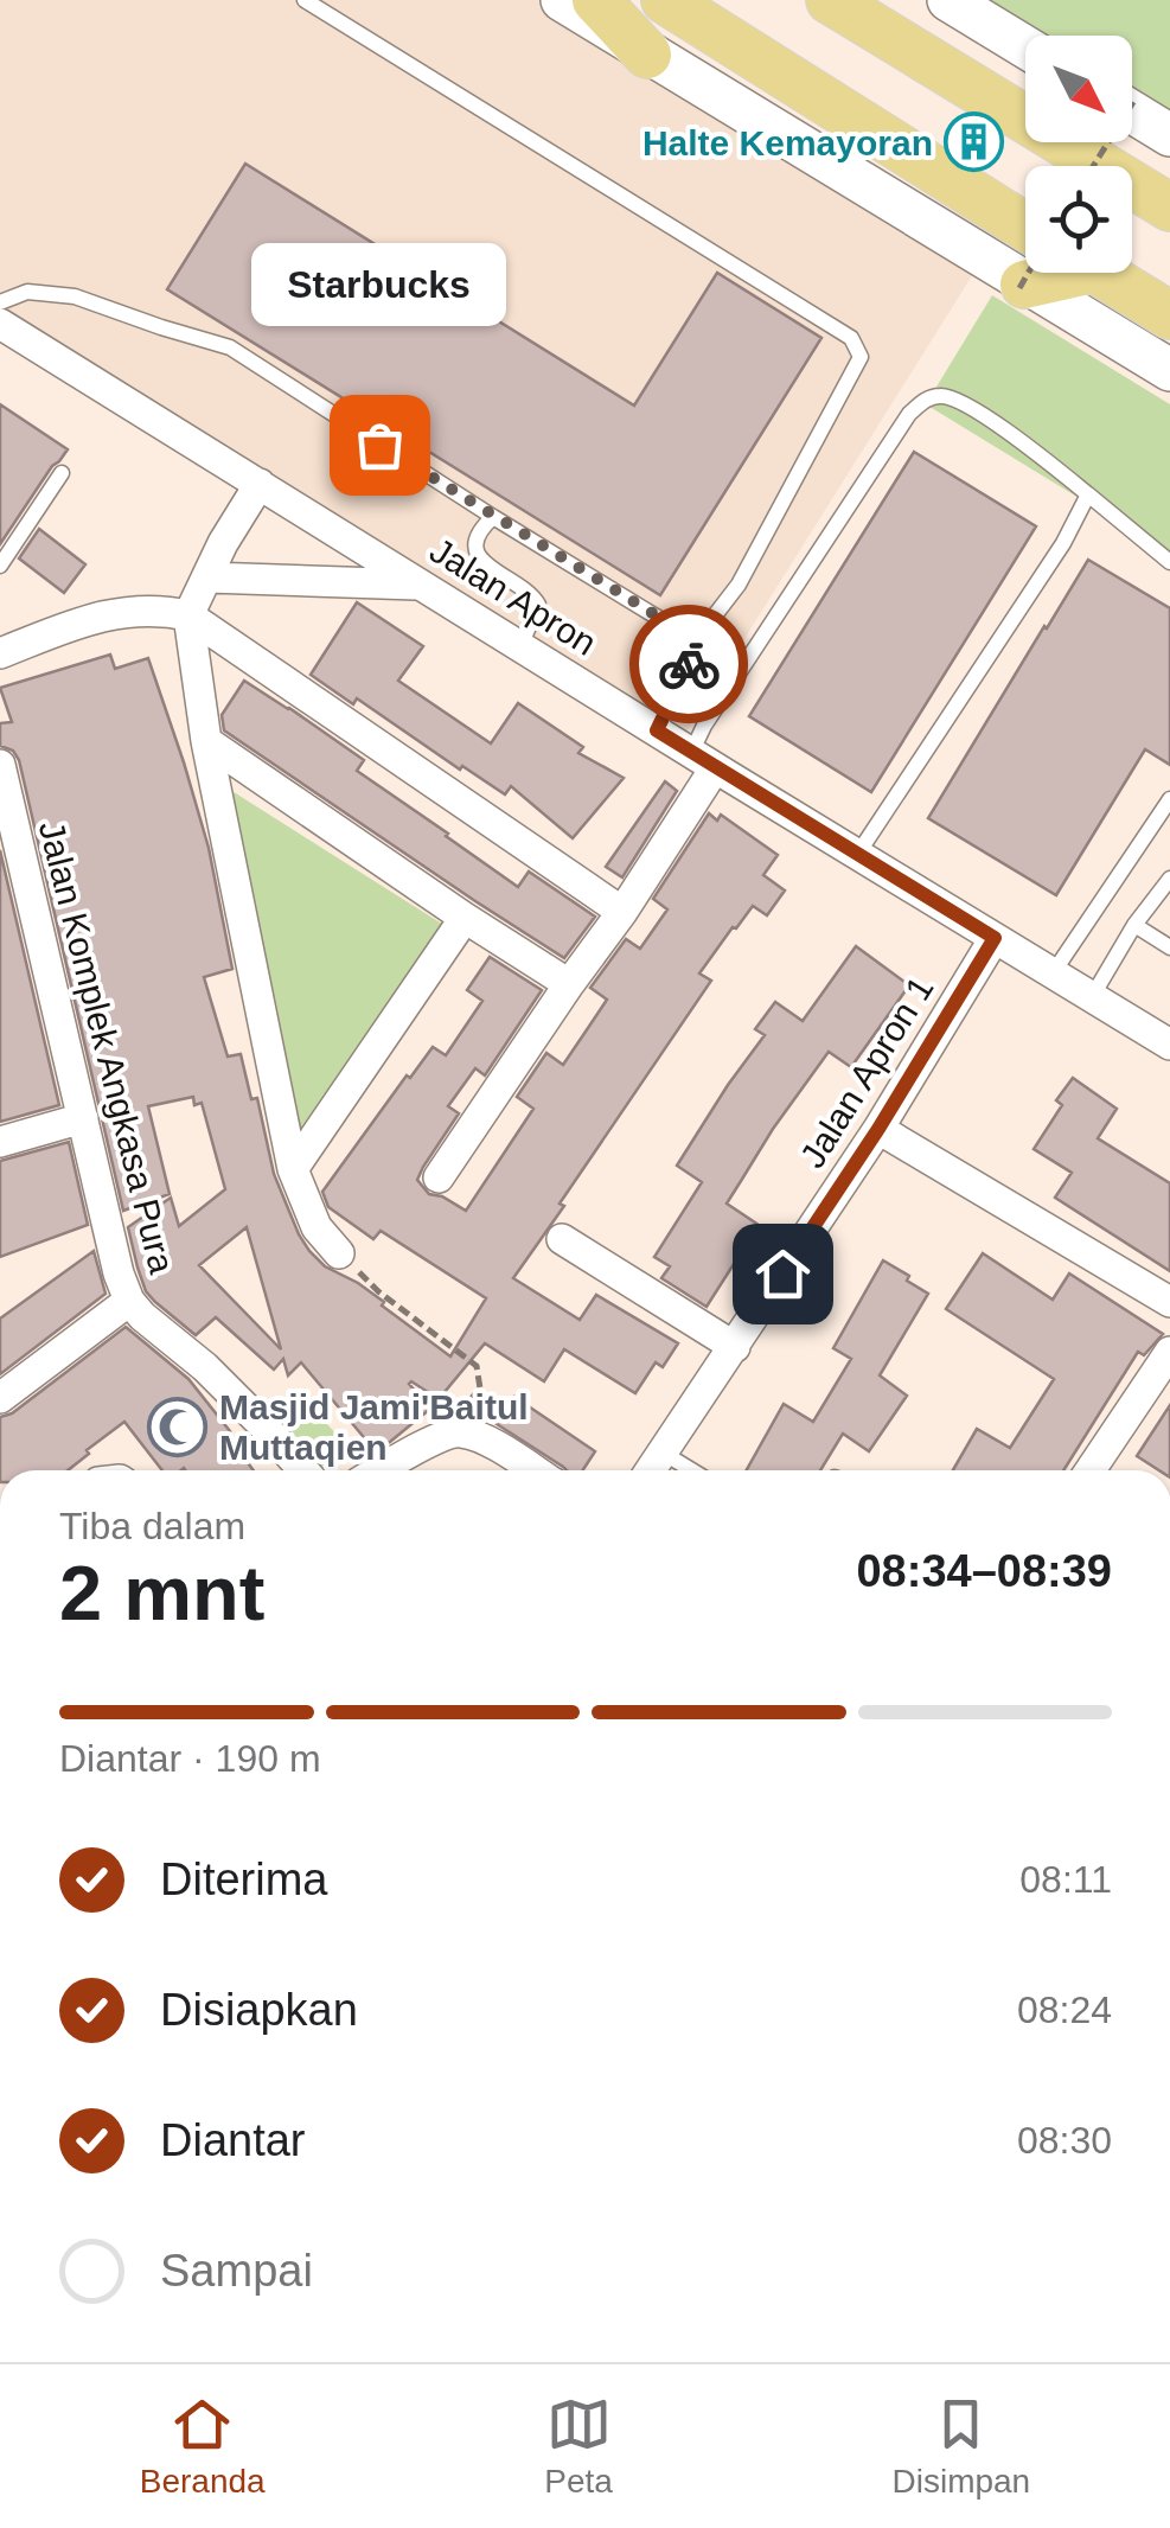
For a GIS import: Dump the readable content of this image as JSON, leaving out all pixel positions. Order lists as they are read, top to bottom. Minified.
{"streets":{"street":["Jalan Apron","Jalan Komplek Angkasa Pura","Jalan Apron 1"]},"crossings":[["Jalan Apron","Jalan Apron 1"]],"places":{"building":["Halte Kemayoran"],"other":["Starbucks"],"mosque":["Masjid Jami'Baitul Muttaqien"]},"north":"bottom right","page":{"bubble":"Starbucks","heading":["2 mnt","Tiba dalam","08:34–08:39"],"bar":"Diantar · 190 m","list":[["Diterima","08:11"],["Disiapkan","08:24"],["Diantar","08:30"],"Sampai"],"tabs":["Beranda","Peta","Disimpan"]}}
